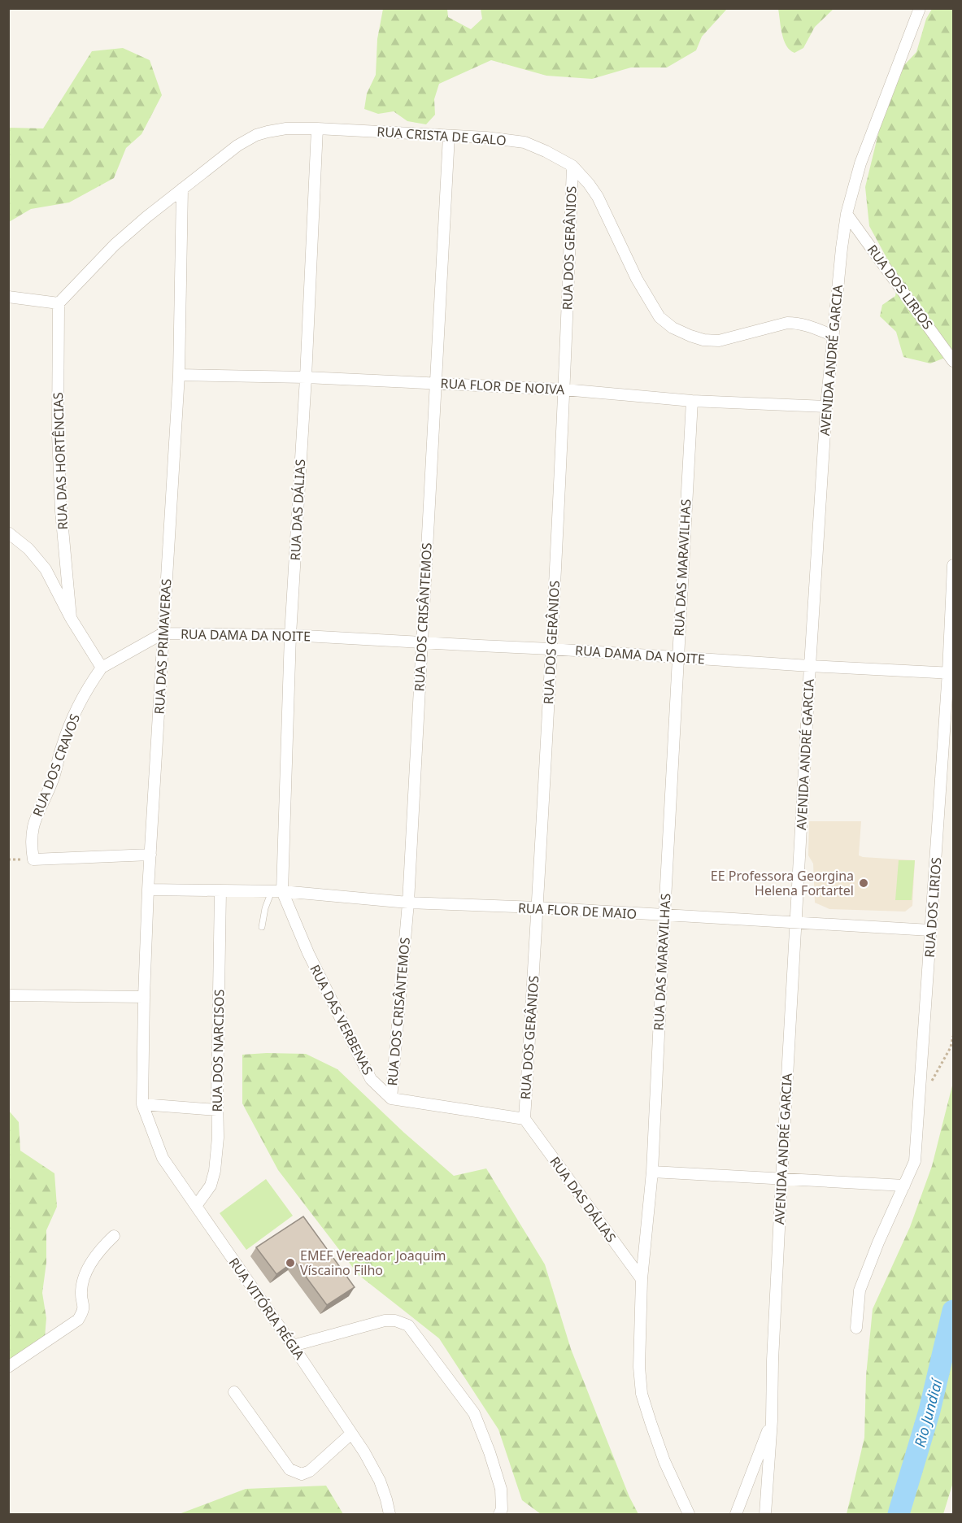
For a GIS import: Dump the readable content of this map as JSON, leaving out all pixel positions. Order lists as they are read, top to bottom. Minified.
{"streets":{"street":["RUA CRISTA DE GALO","RUA DOS GERÂNIOS","RUA DOS LIRIOS","AVENIDA ANDRÉ GARCIA","RUA FLOR DE NOIVA","RUA DAS HORTÊNCIAS","RUA DAS DÁLIAS","RUA DAS MARAVILHAS","RUA DOS CRISÂNTEMOS","RUA DAMA DA NOITE","RUA DAS PRIMAVERAS","RUA DOS CRAVOS","RUA FLOR DE MAIO","RUA DAS VERBENAS","RUA DOS NARCISOS","RUA VITÓRIA RÉGIA"]},"crossings":[["RUA CRISTA DE GALO","RUA DOS GERÂNIOS"],["RUA CRISTA DE GALO","AVENIDA ANDRÉ GARCIA"],["RUA CRISTA DE GALO","RUA DAS HORTÊNCIAS"],["RUA CRISTA DE GALO","RUA DAS DÁLIAS"],["RUA CRISTA DE GALO","RUA DOS CRISÂNTEMOS"],["RUA CRISTA DE GALO","RUA DAS PRIMAVERAS"],["RUA DOS GERÂNIOS","RUA FLOR DE NOIVA"],["RUA DOS GERÂNIOS","RUA DAS DÁLIAS"],["RUA DOS GERÂNIOS","RUA DAMA DA NOITE"],["RUA DOS GERÂNIOS","RUA FLOR DE MAIO"],["RUA DOS LIRIOS","AVENIDA ANDRÉ GARCIA"],["RUA DOS LIRIOS","RUA DAMA DA NOITE"],["RUA DOS LIRIOS","RUA FLOR DE MAIO"],["AVENIDA ANDRÉ GARCIA","RUA FLOR DE NOIVA"],["AVENIDA ANDRÉ GARCIA","RUA DAMA DA NOITE"],["AVENIDA ANDRÉ GARCIA","RUA FLOR DE MAIO"],["RUA FLOR DE NOIVA","RUA DAS DÁLIAS"],["RUA FLOR DE NOIVA","RUA DAS MARAVILHAS"],["RUA FLOR DE NOIVA","RUA DOS CRISÂNTEMOS"],["RUA FLOR DE NOIVA","RUA DAS PRIMAVERAS"],["RUA DAS DÁLIAS","RUA DAS MARAVILHAS"],["RUA DAS DÁLIAS","RUA DAMA DA NOITE"],["RUA DAS DÁLIAS","RUA FLOR DE MAIO"],["RUA DAS DÁLIAS","RUA DAS VERBENAS"],["RUA DAS MARAVILHAS","RUA DAMA DA NOITE"],["RUA DAS MARAVILHAS","RUA FLOR DE MAIO"],["RUA DOS CRISÂNTEMOS","RUA DAMA DA NOITE"],["RUA DOS CRISÂNTEMOS","RUA FLOR DE MAIO"],["RUA DOS CRISÂNTEMOS","RUA DAS VERBENAS"],["RUA DAMA DA NOITE","RUA DAS PRIMAVERAS"],["RUA DAMA DA NOITE","RUA DOS CRAVOS"],["RUA DAS PRIMAVERAS","RUA DOS CRAVOS"],["RUA DAS PRIMAVERAS","RUA VITÓRIA RÉGIA"],["RUA FLOR DE MAIO","RUA DAS VERBENAS"],["RUA DOS NARCISOS","RUA VITÓRIA RÉGIA"]],"water":["Rio Jundiaí"],"places":["EE Professora Georgina Helena Fortartel","EMEF Vereador Joaquim Víscaino Filho"]}
